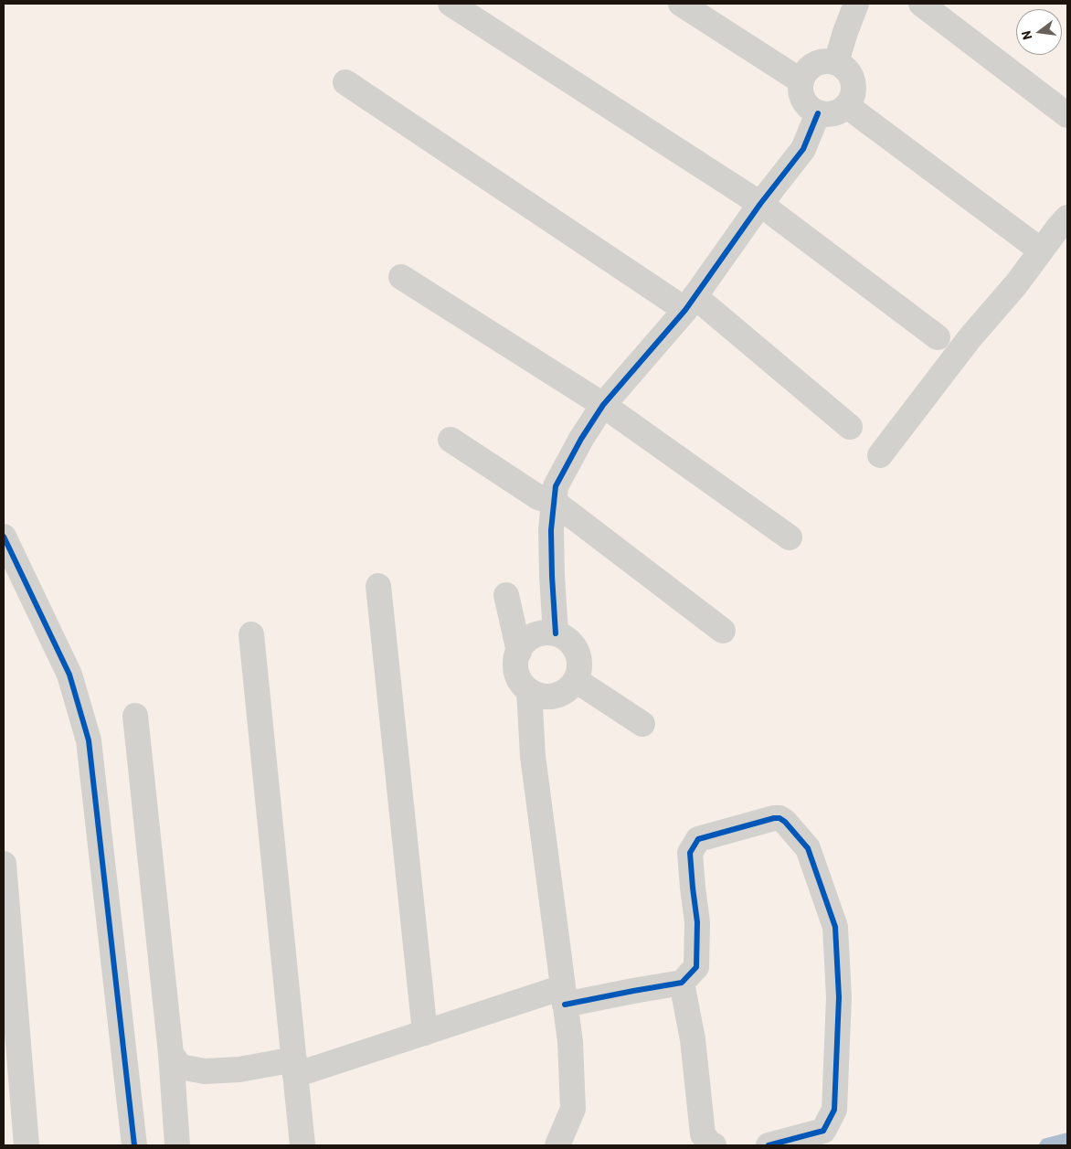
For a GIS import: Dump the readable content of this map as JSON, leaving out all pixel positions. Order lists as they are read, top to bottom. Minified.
{"north":"left"}
